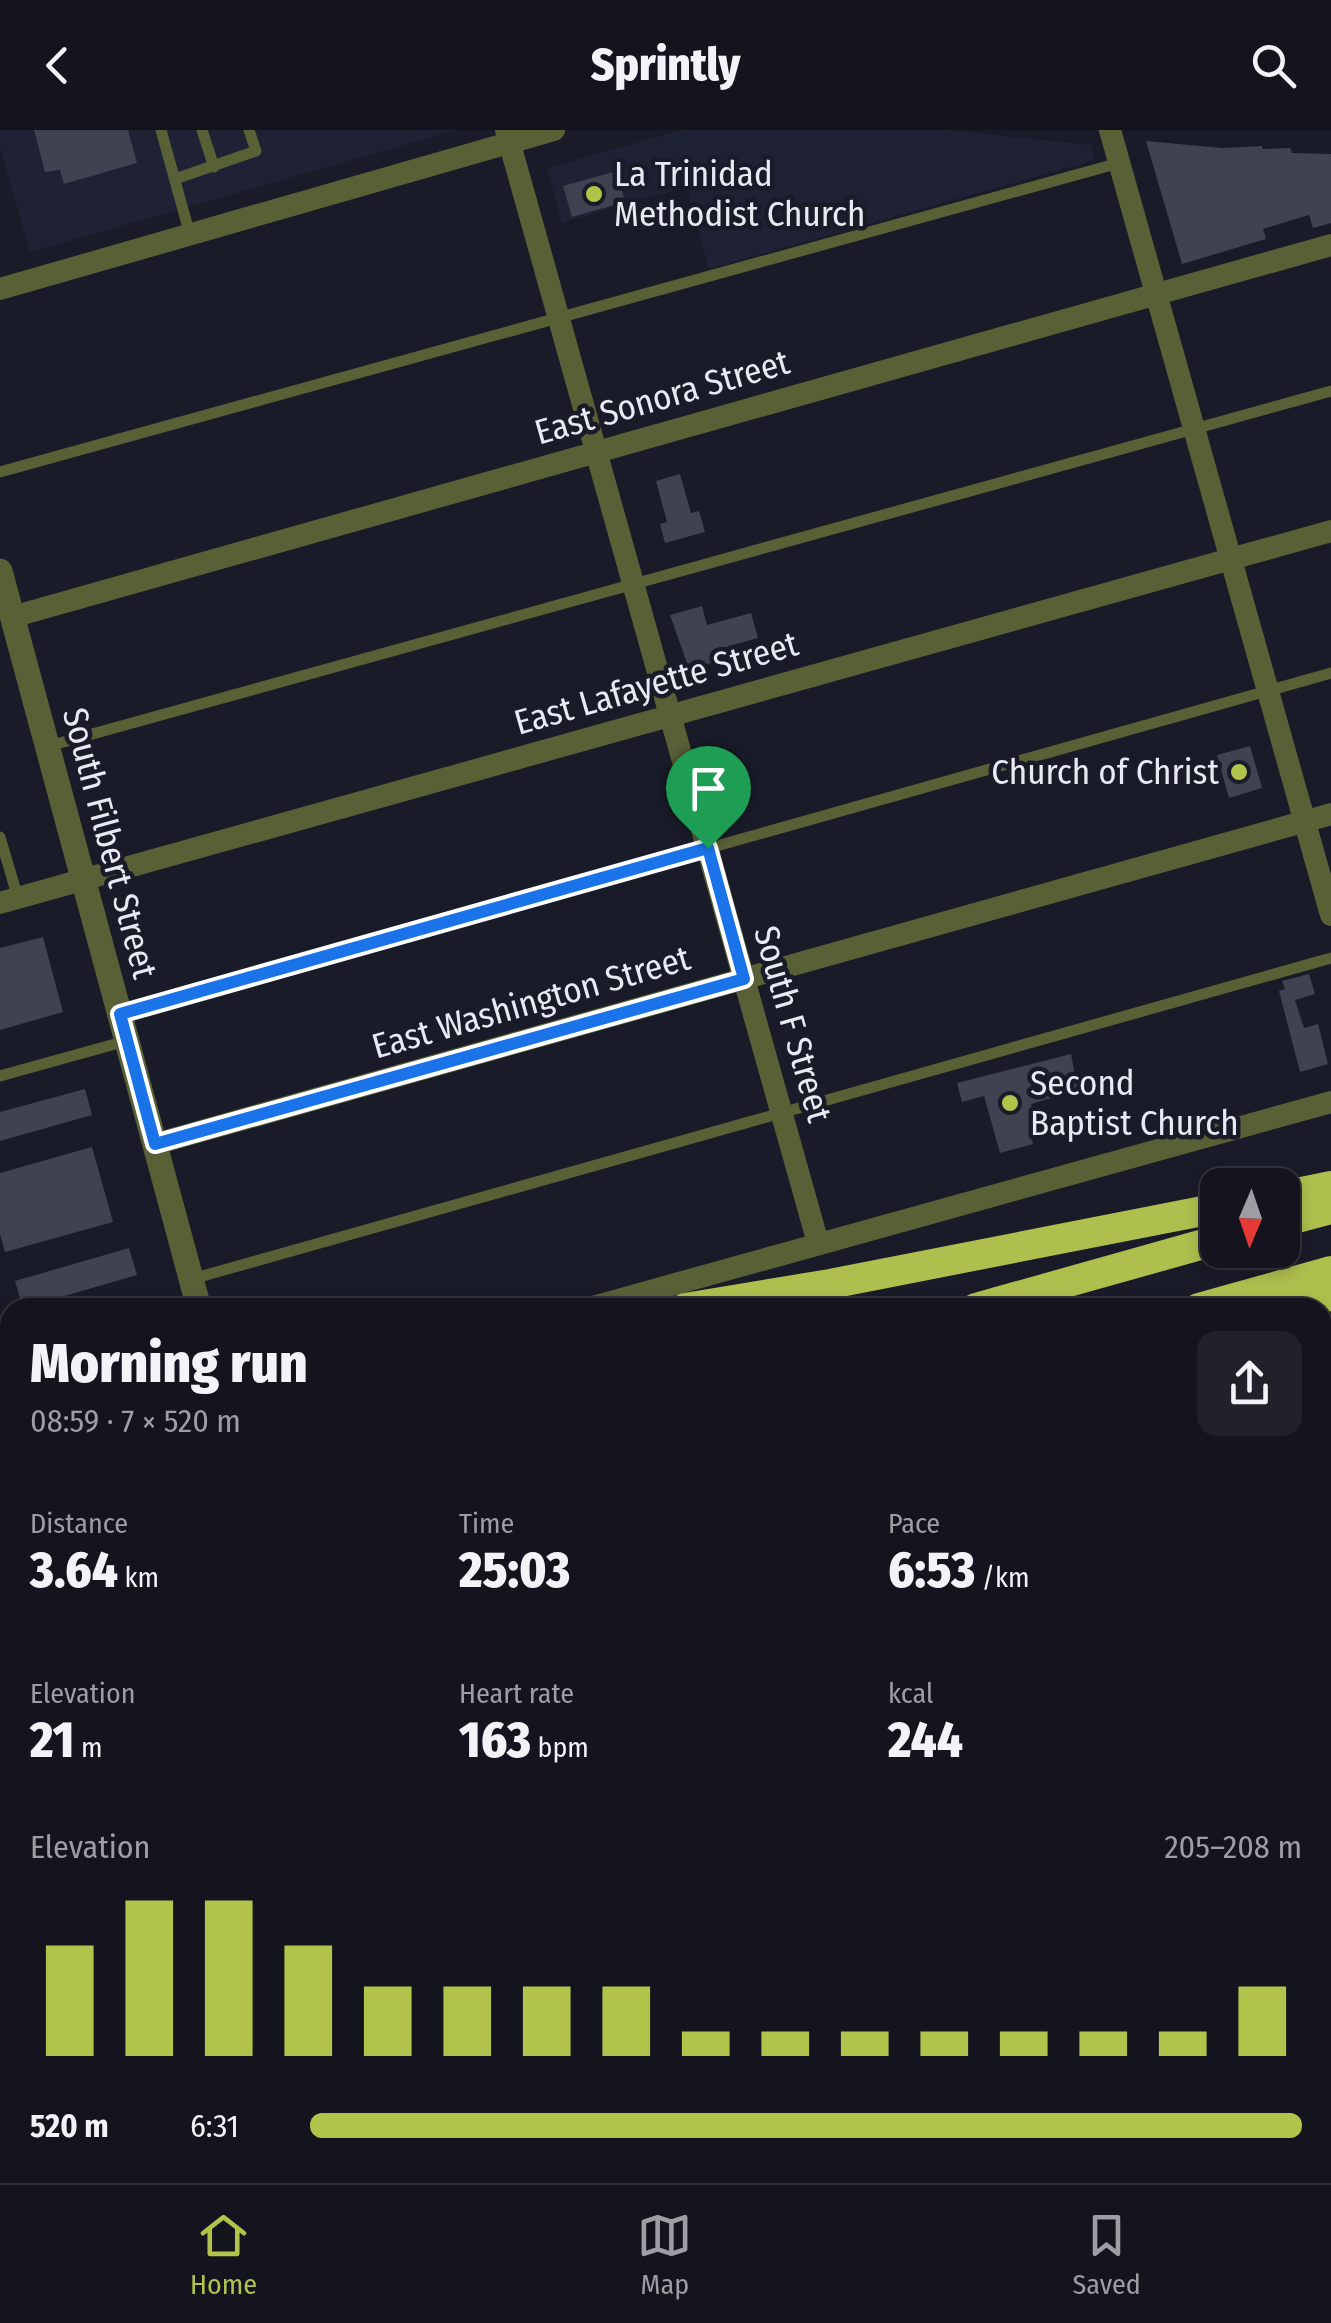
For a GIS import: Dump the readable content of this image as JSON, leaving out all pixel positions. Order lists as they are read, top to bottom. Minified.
{"streets":{"street":["East Sonora Street","East Lafayette Street","South Filbert Street","East Washington Street","South F Street"]},"crossings":[["East Sonora Street","South Filbert Street"],["East Sonora Street","South F Street"],["East Lafayette Street","South Filbert Street"],["East Lafayette Street","South F Street"],["South Filbert Street","East Washington Street"],["East Washington Street","South F Street"]],"places":["La Trinidad Methodist Church","Church of Christ","Second Baptist Church"],"north":"bottom","page":{"header":"Sprintly","heading":["Morning run","08:59 · 7 × 520 m"],"stats":[["Distance","3.64 km"],["Time","25:03"],["Pace","6:53 /km"],["Elevation","21 m"],["Heart rate","163 bpm"],["kcal","244"]],"chart":["Elevation","205–208 m"],"list":[{"name":"520 m","note":"6:31"}],"tabs":["Home","Map","Saved"]}}
